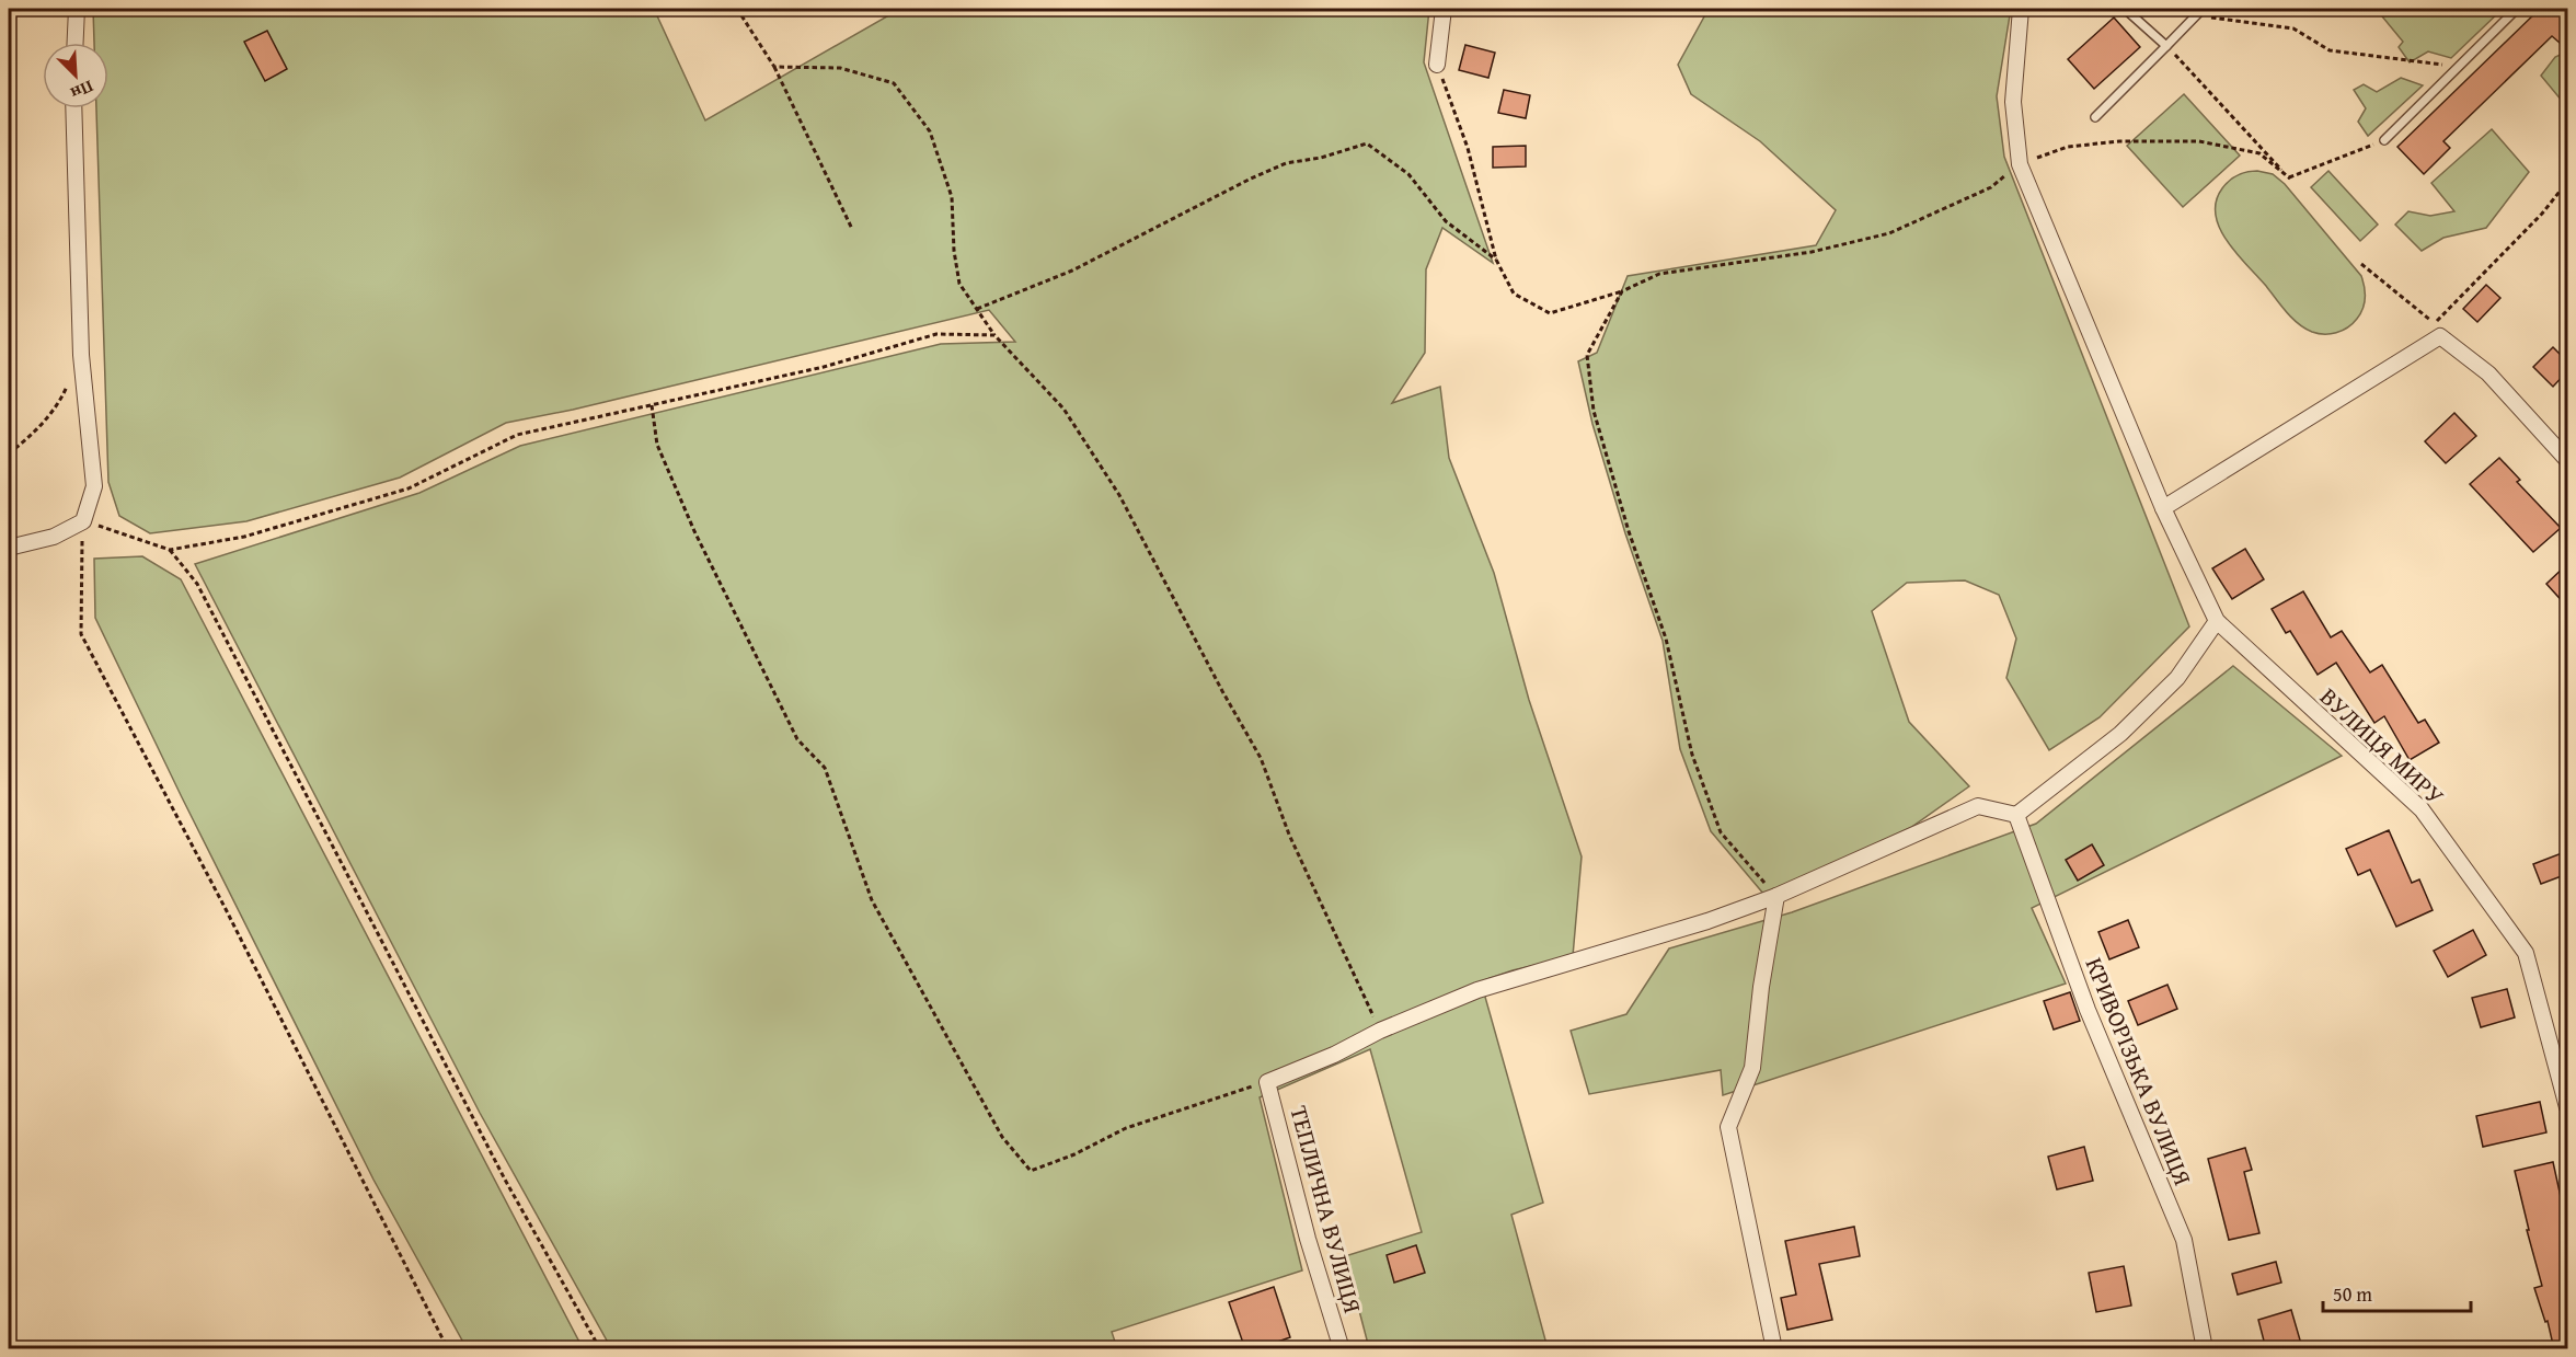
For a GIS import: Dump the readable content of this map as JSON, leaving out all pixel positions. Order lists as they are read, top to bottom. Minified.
{"streets":{"street":["ВУЛИЦЯ МИРУ","КРИВОРІЗЬКА ВУЛИЦЯ","ТЕПЛИЧНА ВУЛИЦЯ"]},"scale_bar":"50 m","north":"bottom right"}
